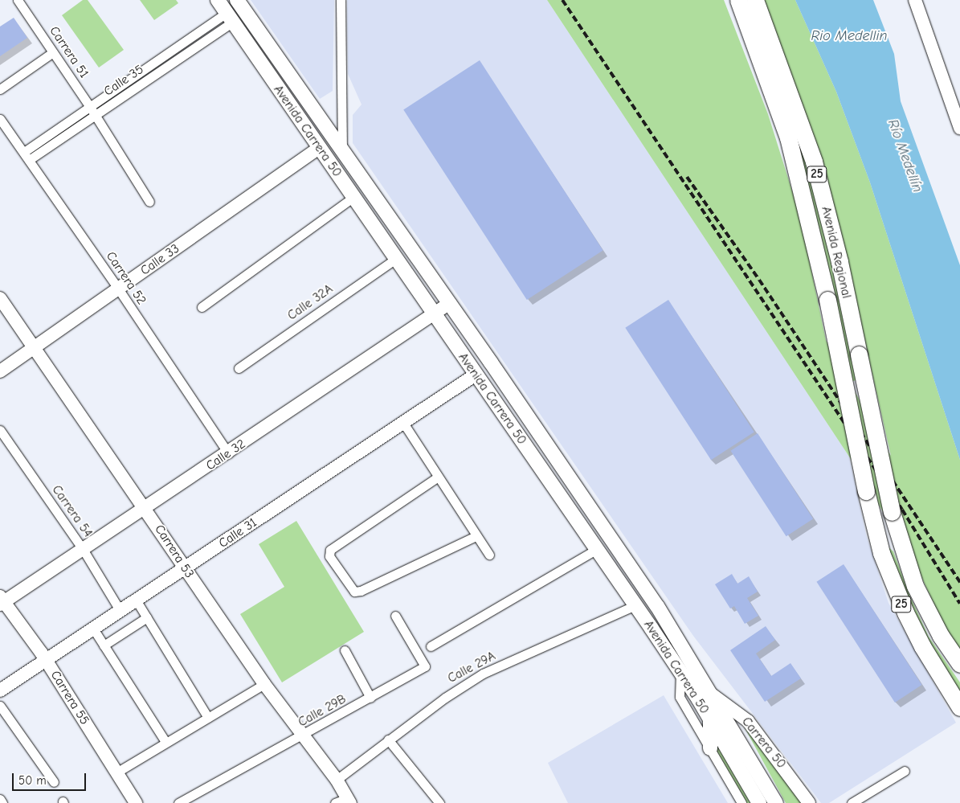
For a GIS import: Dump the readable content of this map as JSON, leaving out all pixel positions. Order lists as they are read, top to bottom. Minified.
{"streets":{"highway":["25","Avenida Regional"],"main road":["Avenida Carrera 50"],"street":["Carrera 51","Calle 35","Calle 33","Carrera 52","Calle 32A","Calle 32","Carrera 54","Calle 31","Carrera 53","Calle 29A","Carrera 55","Calle 29B","Carrera 50"]},"crossings":[["Carrera 51","Calle 35"],["Calle 35","Avenida Carrera 50"],["Calle 35","Carrera 52"],["Avenida Carrera 50","Calle 33"],["Avenida Carrera 50","Calle 32A"],["Avenida Carrera 50","Calle 32"],["Avenida Carrera 50","Calle 31"],["Avenida Carrera 50","Calle 29A"],["Avenida Carrera 50","Carrera 50"],["Calle 33","Carrera 52"],["Calle 33","Carrera 53"],["Carrera 52","Calle 32"],["Calle 32","Carrera 54"],["Calle 32","Carrera 53"],["Calle 32","Carrera 55"],["Carrera 54","Calle 31"],["Calle 31","Carrera 53"],["Calle 31","Carrera 55"],["Carrera 53","Calle 29A"],["Carrera 53","Calle 29B"]],"water":["Rio Medellin","Río Medellín"],"scale_bar":"50 m"}
